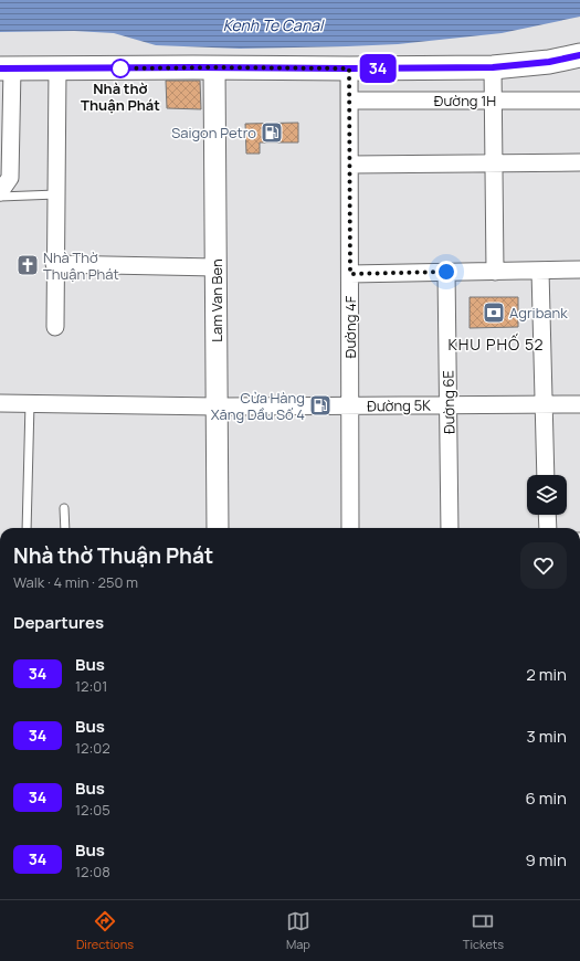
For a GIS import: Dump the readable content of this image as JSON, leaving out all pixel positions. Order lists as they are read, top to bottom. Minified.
{"streets":{"street":["Đường 1H","Lam Van Ben","Đường 4F","Đường 6E","Đường 5K"]},"crossings":[["Đường 1H","Đường 4F"],["Lam Van Ben","Đường 5K"],["Đường 4F","Đường 5K"],["Đường 6E","Đường 5K"]],"districts":["KHU PHỐ 52"],"water":["Kenh Te Canal"],"places":{"other":["Nhà thờ Thuận Phát"],"fuel station":["Saigon Petro","Cửa Hàng Xăng Dầu Số 4"],"church":["Nhà Thờ Thuận Phát"],"bank":["Agribank"]},"lines":["bus line 34"],"page":{"on_map":"34","heading":[["Nhà thờ Thuận Phát","Walk · 4 min · 250 m"],"Departures"],"list":[{"mark":"34","name":"Bus","note":"12:01","value":"2 min"},{"mark":"34","name":"Bus","note":"12:02","value":"3 min"},{"mark":"34","name":"Bus","note":"12:05","value":"6 min"},{"mark":"34","name":"Bus","note":"12:08","value":"9 min"}],"tabs":["Directions","Map","Tickets"]}}
